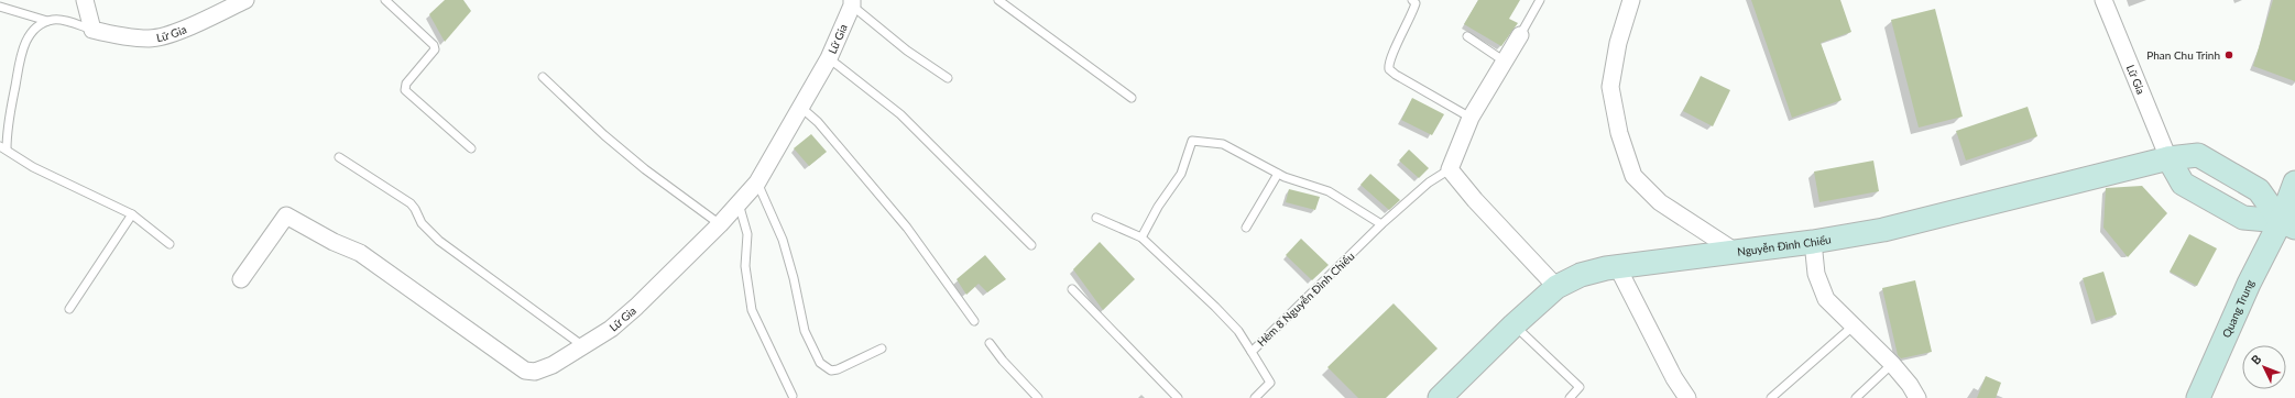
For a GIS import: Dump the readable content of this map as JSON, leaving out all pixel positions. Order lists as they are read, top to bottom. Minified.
{"streets":{"main road":["Nguyễn Đình Chiểu","Quang Trung"],"street":["Lữ Gia"],"lane":["Hẻm 8 Nguyễn Đình Chiểu"]},"crossings":[["Lữ Gia","Nguyễn Đình Chiểu"],["Nguyễn Đình Chiểu","Quang Trung"]],"places":["Phan Chu Trinh"],"north":"top left"}
